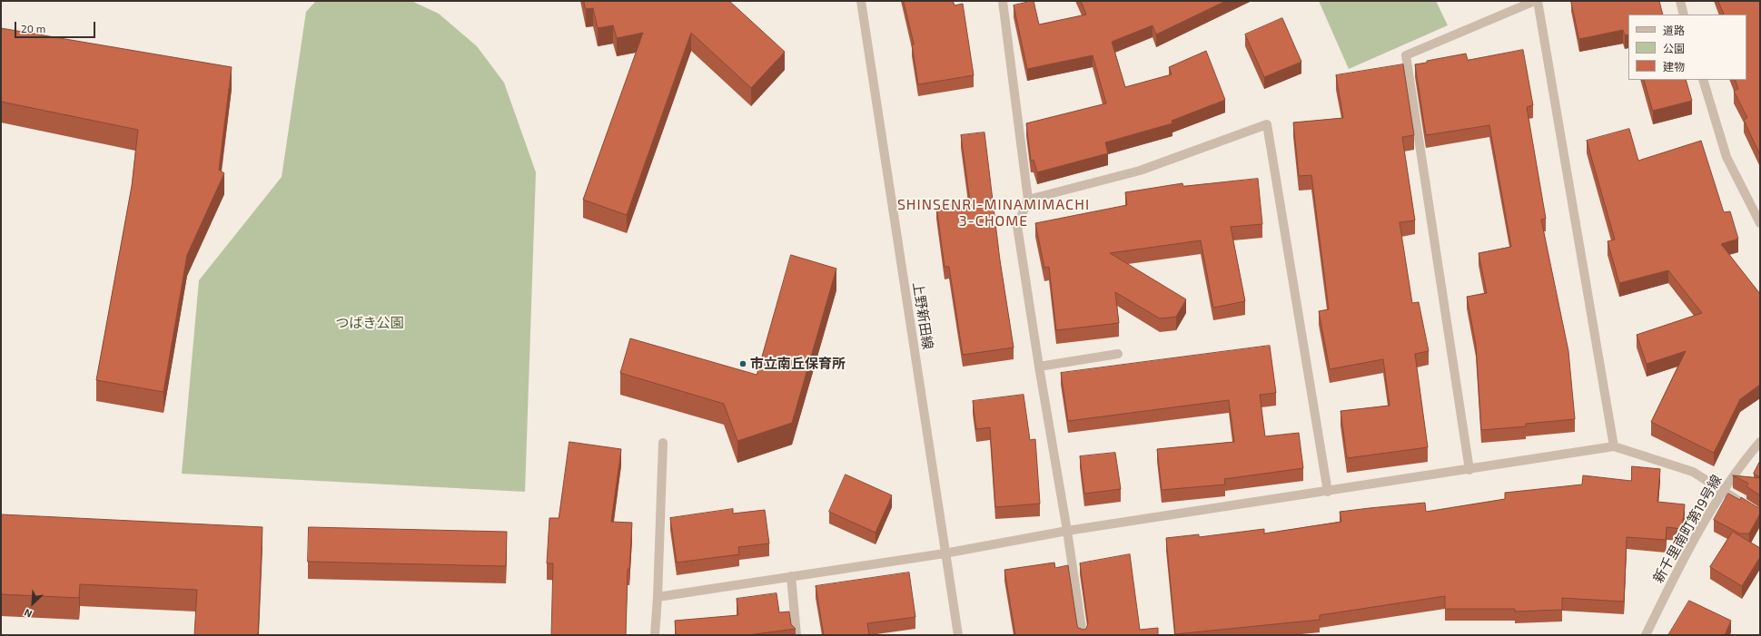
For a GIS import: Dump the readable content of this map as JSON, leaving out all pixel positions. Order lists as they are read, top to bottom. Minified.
{"streets":{"street":["上野新田線","新千里南町第19号線"]},"districts":["SHINSENRI-MINAMIMACHI 3-CHOME"],"parks":["つばき公園"],"places":["市立南丘保育所"],"legend":["道路","公園","建物"],"scale_bar":"20 m","north":"bottom left"}
